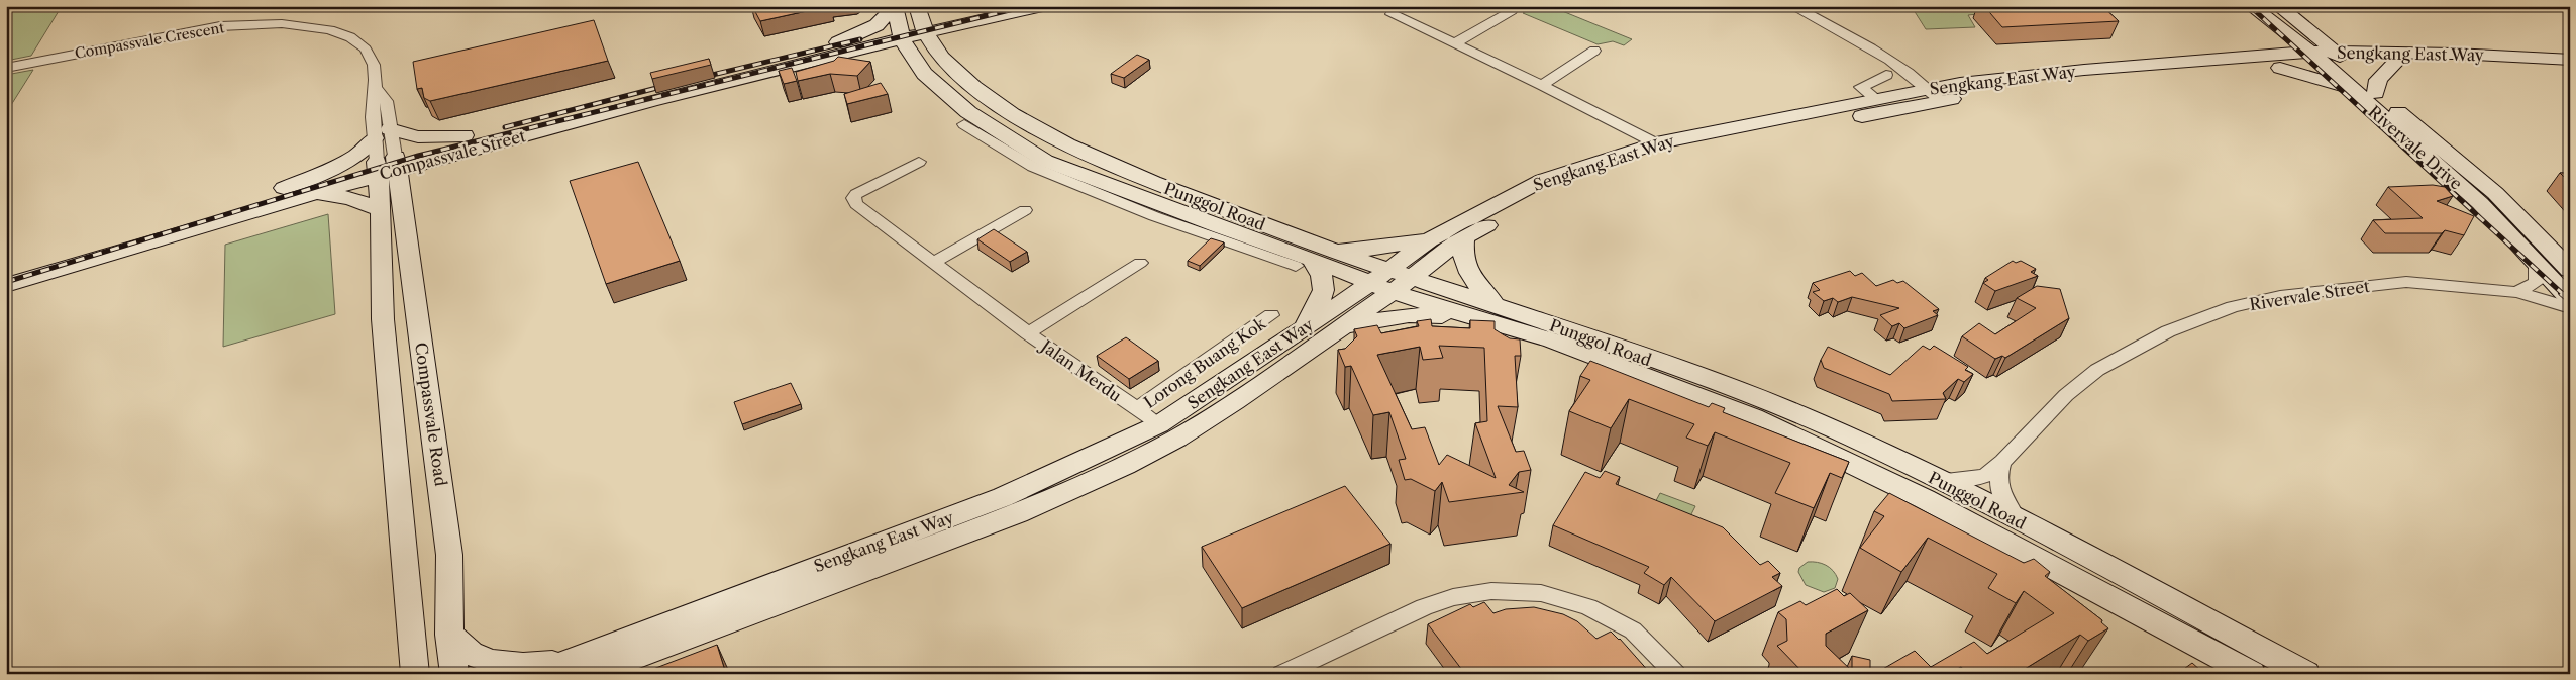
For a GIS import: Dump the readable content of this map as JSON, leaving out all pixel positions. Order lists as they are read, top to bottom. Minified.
{"streets":{"main road":["Sengkang East Way","Rivervale Drive","Compassvale Street","Punggol Road","Compassvale Road"],"street":["Compassvale Crescent","Rivervale Street","Lorong Buang Kok","Jalan Merdu"]},"crossings":[["Compassvale Crescent","Compassvale Street"],["Compassvale Crescent","Compassvale Road"],["Sengkang East Way","Rivervale Drive"],["Sengkang East Way","Punggol Road"],["Sengkang East Way","Jalan Merdu"],["Compassvale Street","Punggol Road"],["Compassvale Street","Compassvale Road"],["Punggol Road","Rivervale Street"],["Lorong Buang Kok","Jalan Merdu"]]}
